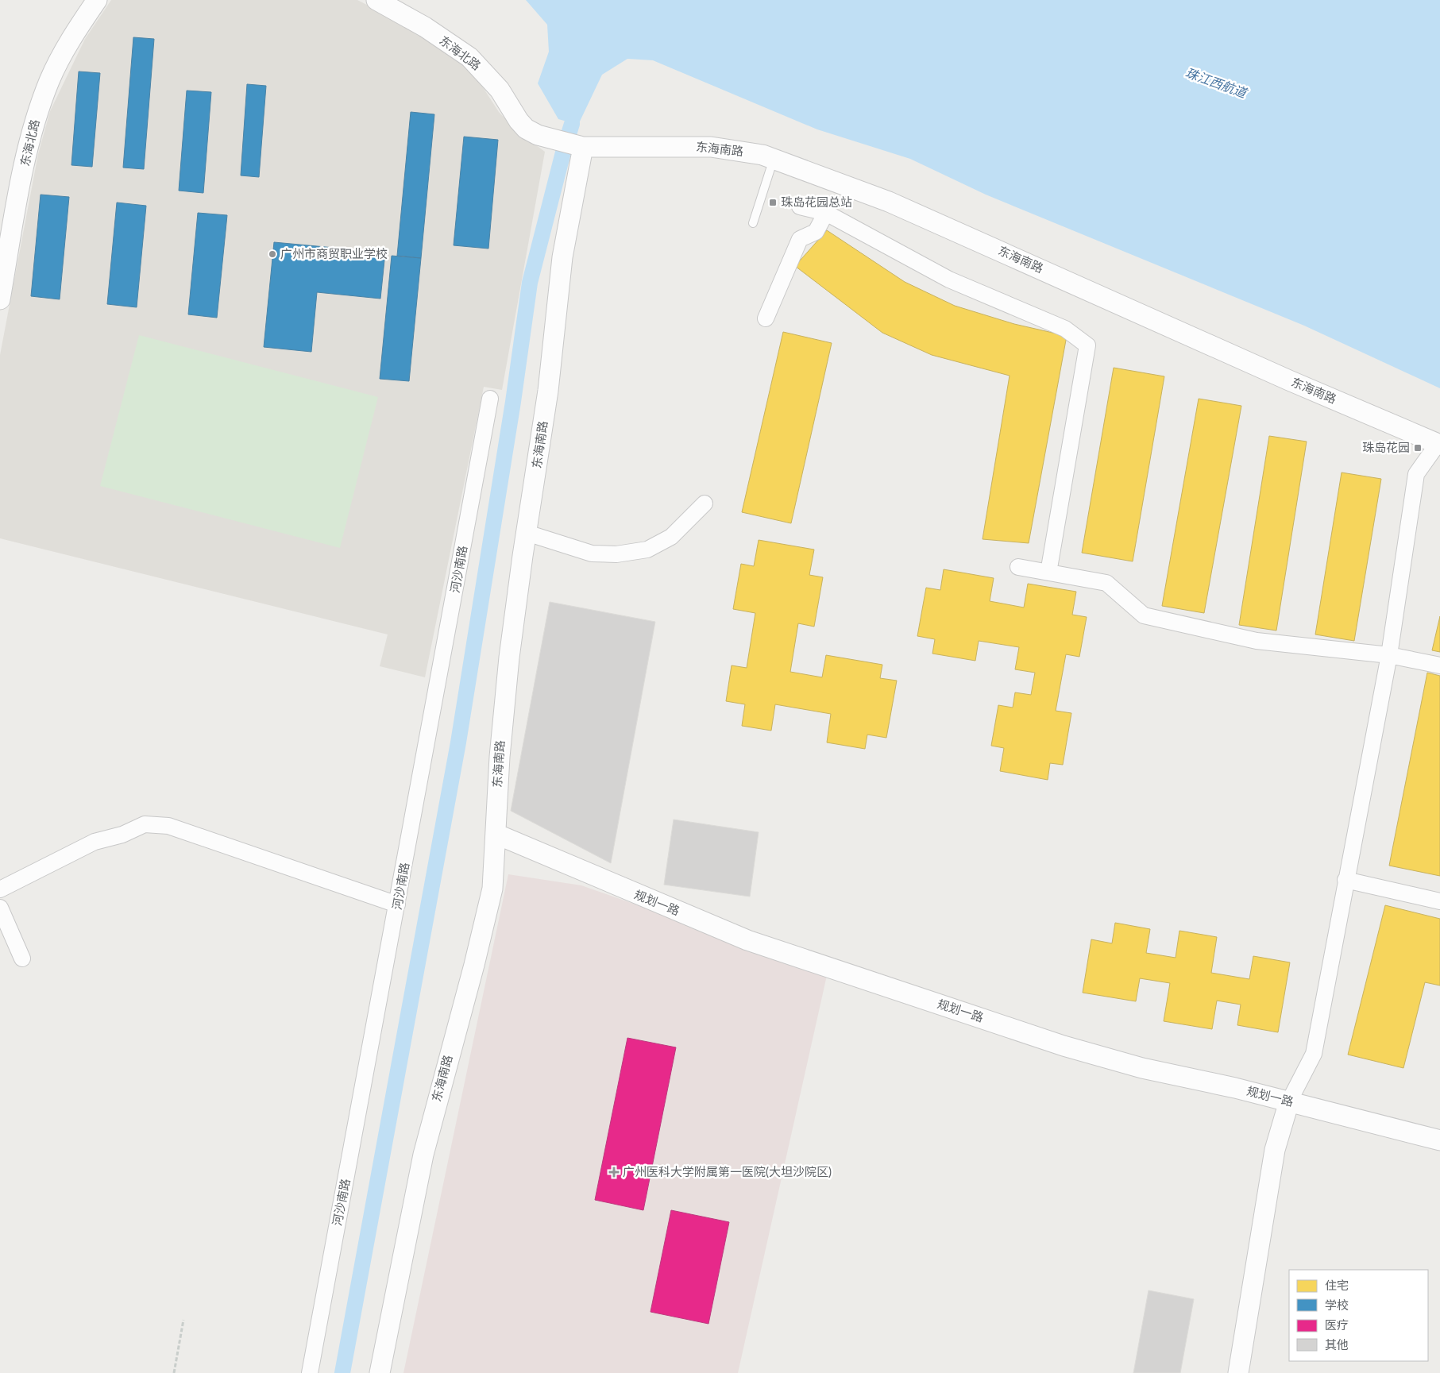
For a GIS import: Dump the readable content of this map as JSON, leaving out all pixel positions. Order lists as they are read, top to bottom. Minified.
{"streets":{"street":["东海北路","东海南路","河沙南路","规划一路"]},"crossings":[["东海北路","东海南路"],["东海南路","规划一路"]],"water":["珠江西航道"],"places":{"transit":["珠岛花园总站","珠岛花园"],"other":["广州市商贸职业学校"],"health":["广州医科大学附属第一医院(大坦沙院区)"]},"legend":["住宅","学校","医疗","其他"]}
